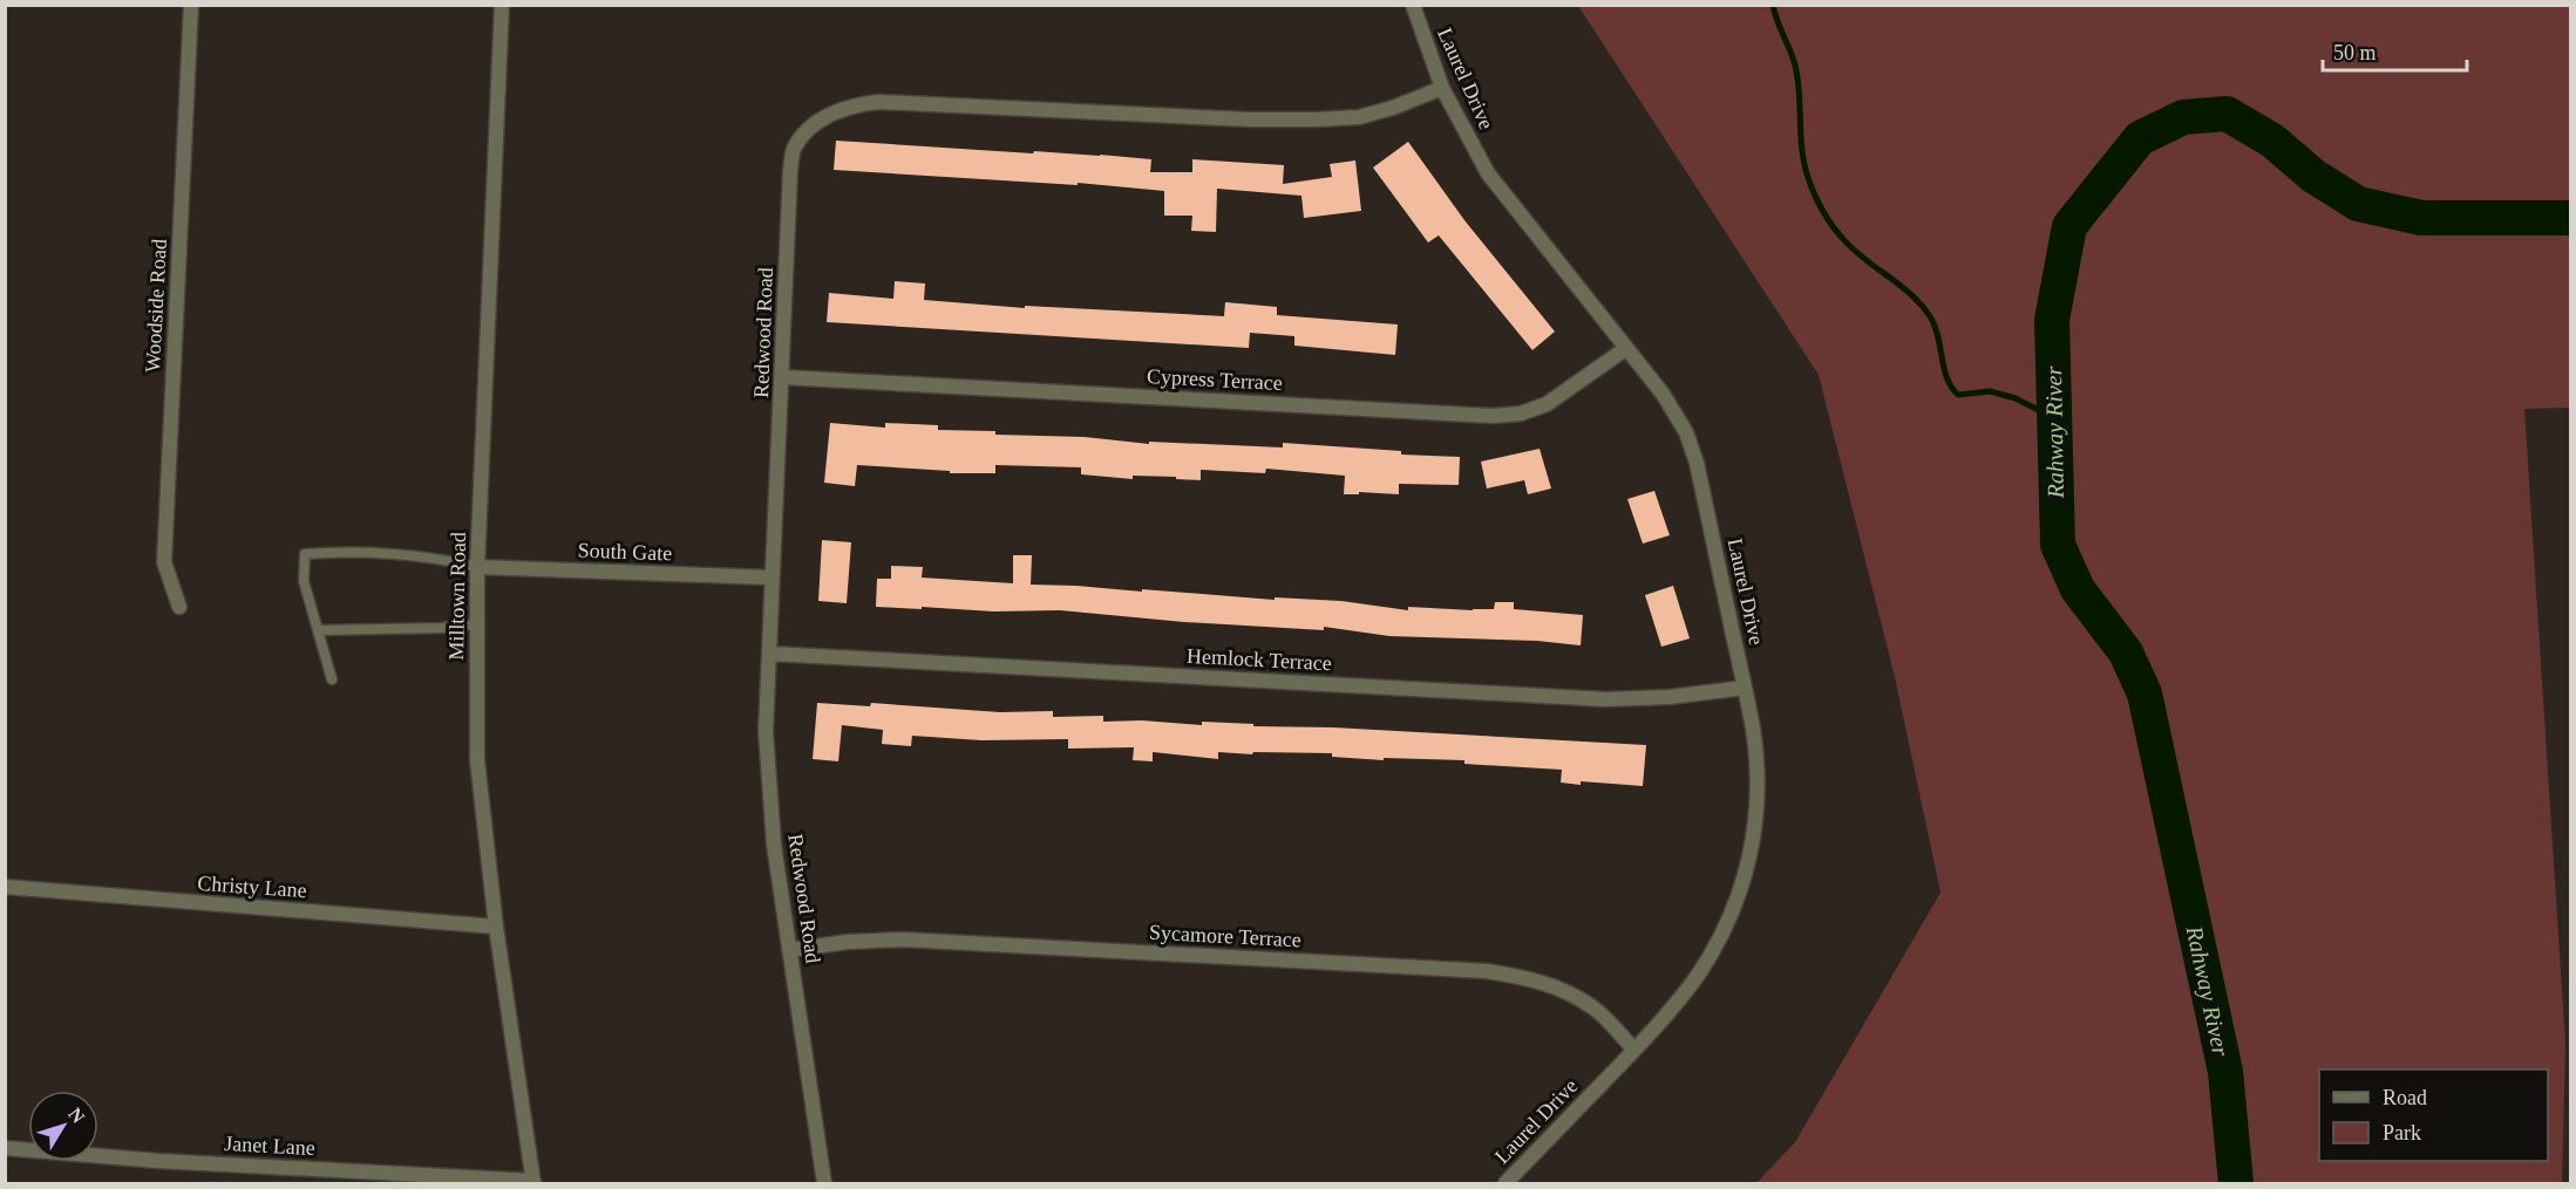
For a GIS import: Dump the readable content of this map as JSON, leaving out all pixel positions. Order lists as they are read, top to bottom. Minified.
{"streets":{"street":["Laurel Drive","Woodside Road","Redwood Road","Cypress Terrace","South Gate","Milltown Road","Hemlock Terrace","Christy Lane","Sycamore Terrace","Janet Lane"]},"crossings":[["Laurel Drive","Redwood Road"],["Laurel Drive","Cypress Terrace"],["Laurel Drive","Hemlock Terrace"],["Laurel Drive","Sycamore Terrace"],["Redwood Road","Cypress Terrace"],["Redwood Road","South Gate"],["Redwood Road","Hemlock Terrace"],["Redwood Road","Sycamore Terrace"],["South Gate","Milltown Road"],["Milltown Road","Christy Lane"],["Milltown Road","Janet Lane"]],"water":["Rahway River"],"legend":["Road","Park"],"scale_bar":"50 m","north":"top right"}
